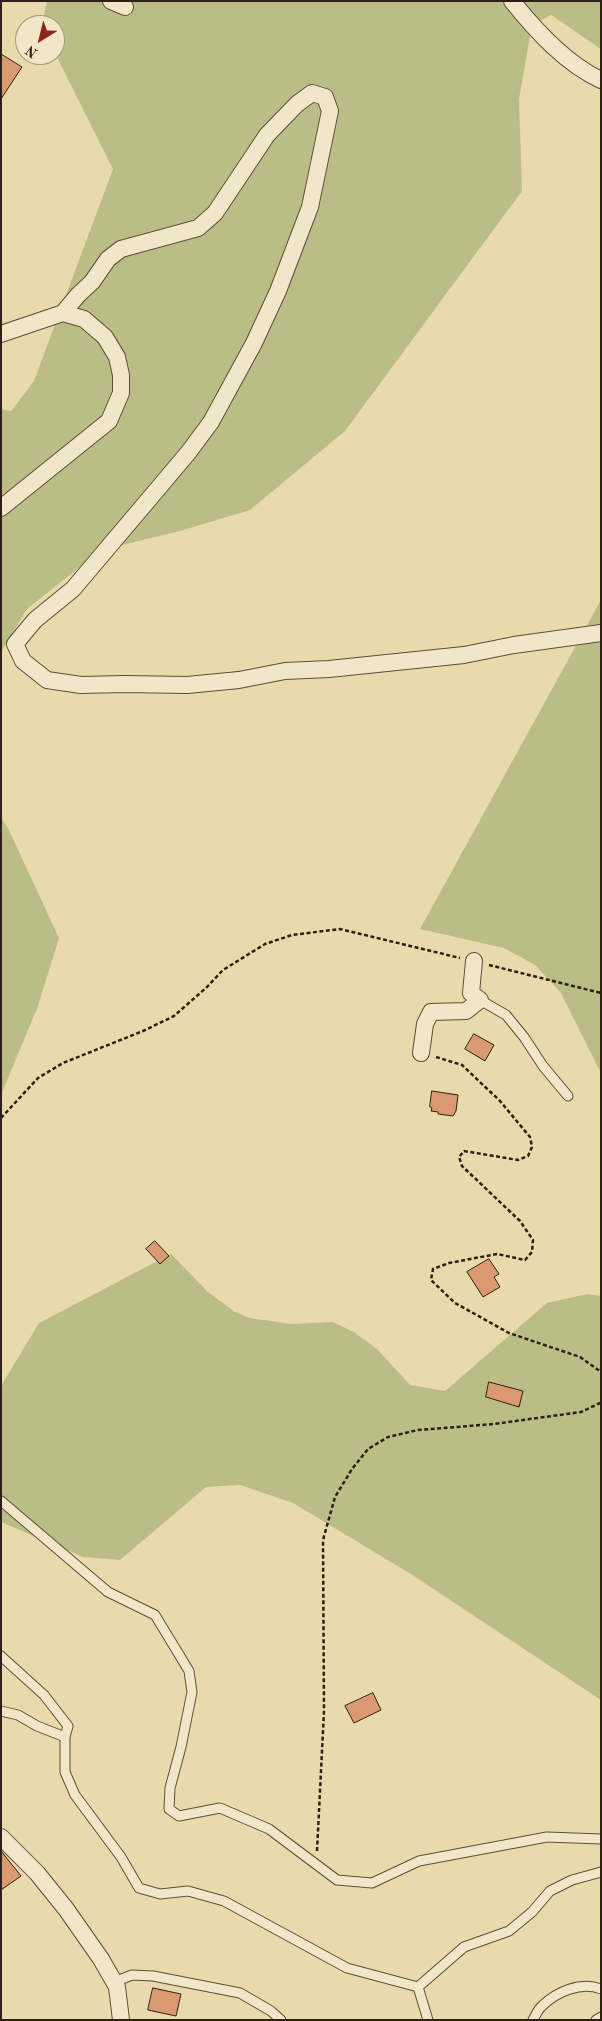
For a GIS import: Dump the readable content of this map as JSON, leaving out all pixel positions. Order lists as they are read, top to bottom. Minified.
{"north":"bottom left"}
